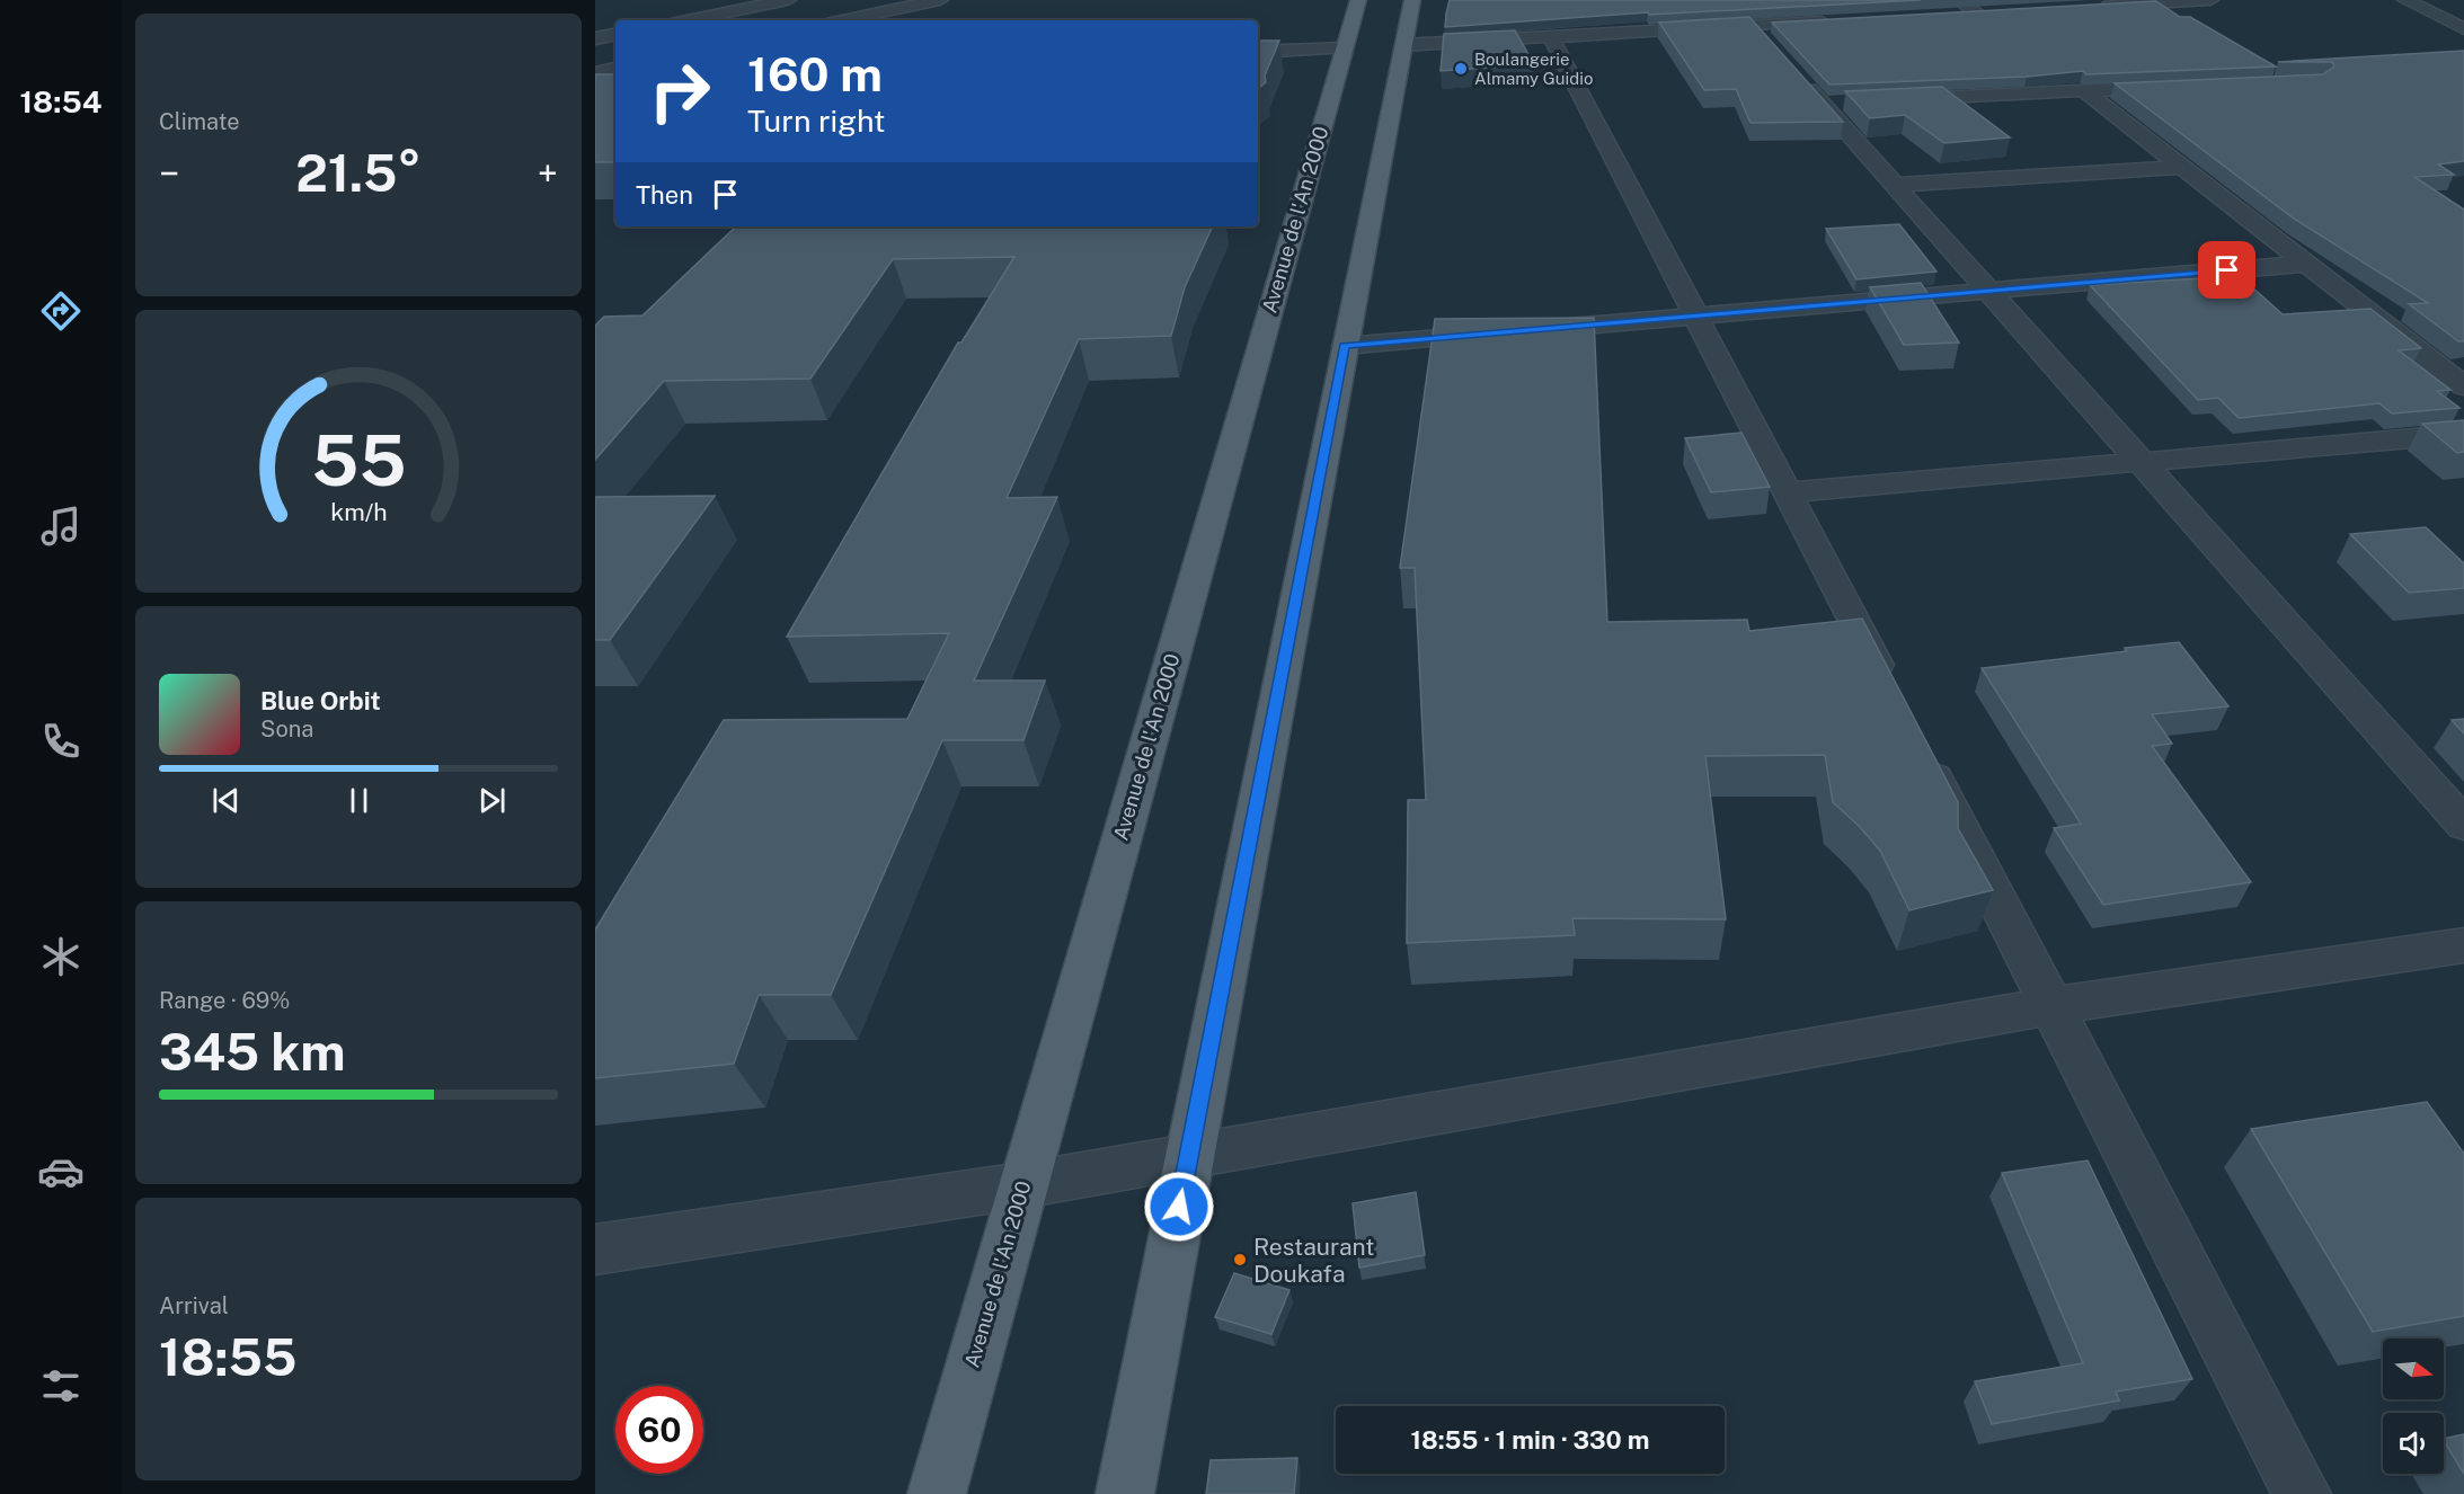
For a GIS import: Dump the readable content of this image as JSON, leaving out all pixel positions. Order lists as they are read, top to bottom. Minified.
{"streets":{"main road":["Avenue de l'An 2000"]},"places":["Boulangerie Almamy Guidio","Restaurant Doukafa"],"north":"right","page":{"tabs":"18:54","tile":["Climate",["Range · 69%","345 km"],["Arrival","18:55"]],"turn":["160 m","Turn right"],"heat":["−","21.5°","+"],"then":"Then","song":["Blue Orbit","Sona"],"limit":"60","trip":"18:55 · 1 min · 330 m","gauge":["55","km/h"]}}
